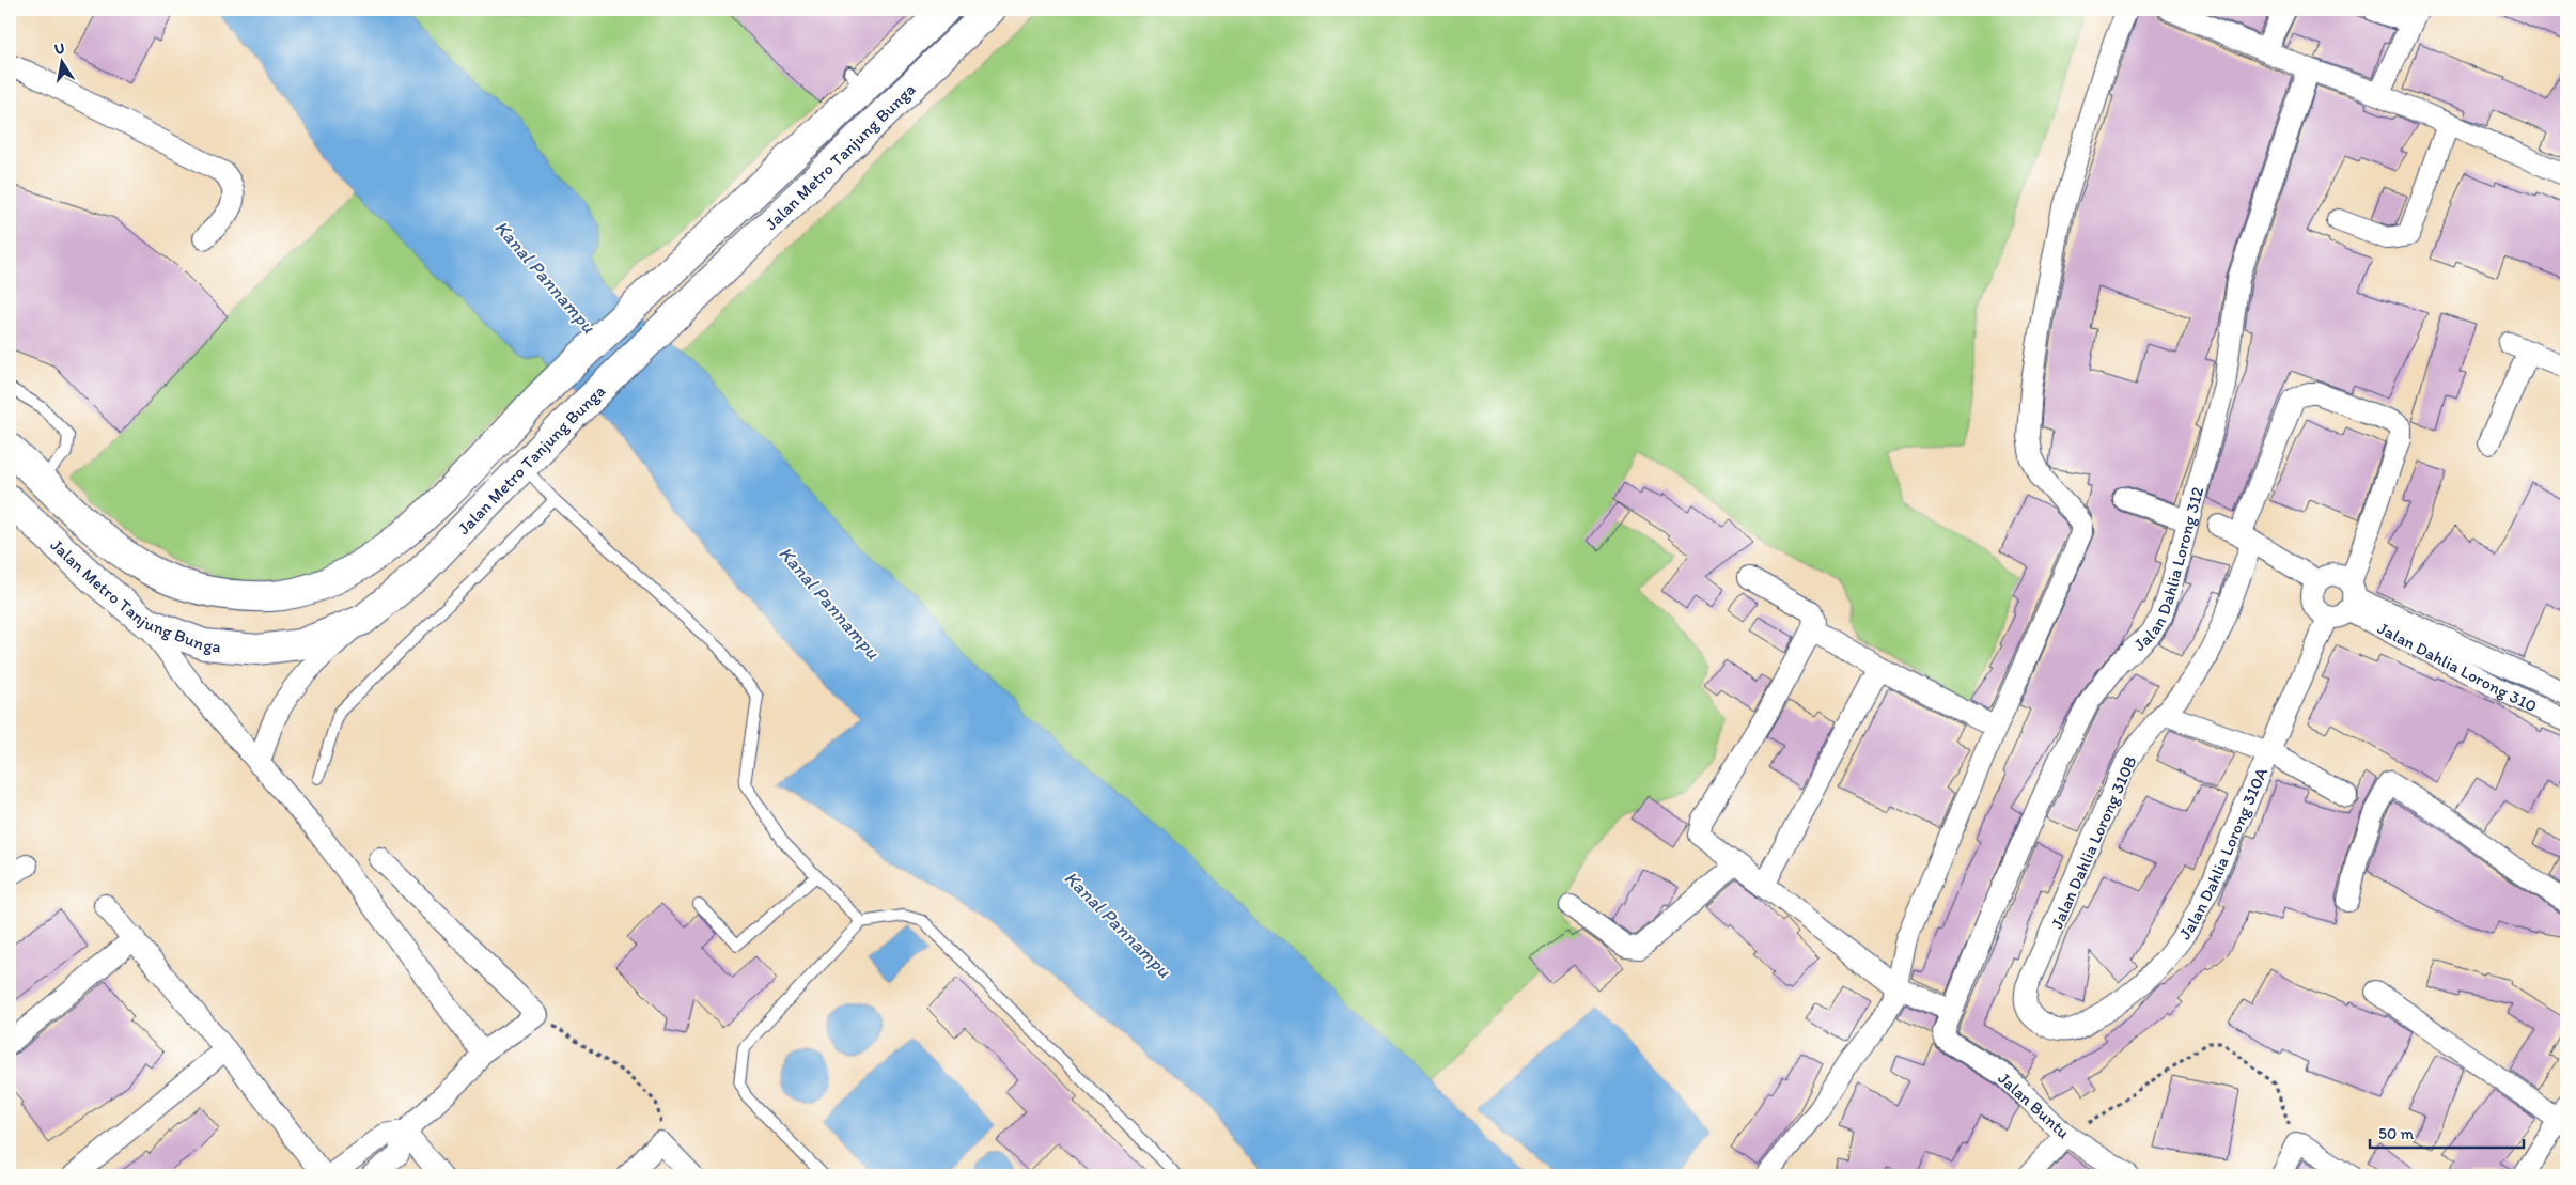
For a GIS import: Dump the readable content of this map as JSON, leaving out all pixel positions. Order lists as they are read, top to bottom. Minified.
{"streets":{"main road":["Jalan Metro Tanjung Bunga"],"street":["Jalan Dahlia Lorong 312","Jalan Dahlia Lorong 310","Jalan Dahlia Lorong 310B","Jalan Dahlia Lorong 310A","Jalan Buntu"]},"crossings":[["Jalan Dahlia Lorong 312","Jalan Buntu"],["Jalan Dahlia Lorong 310","Jalan Dahlia Lorong 310B"],["Jalan Dahlia Lorong 310","Jalan Dahlia Lorong 310A"],["Jalan Dahlia Lorong 310B","Jalan Dahlia Lorong 310A"]],"water":["Kanal Pannampu"],"scale_bar":"50 m","north":"top"}
